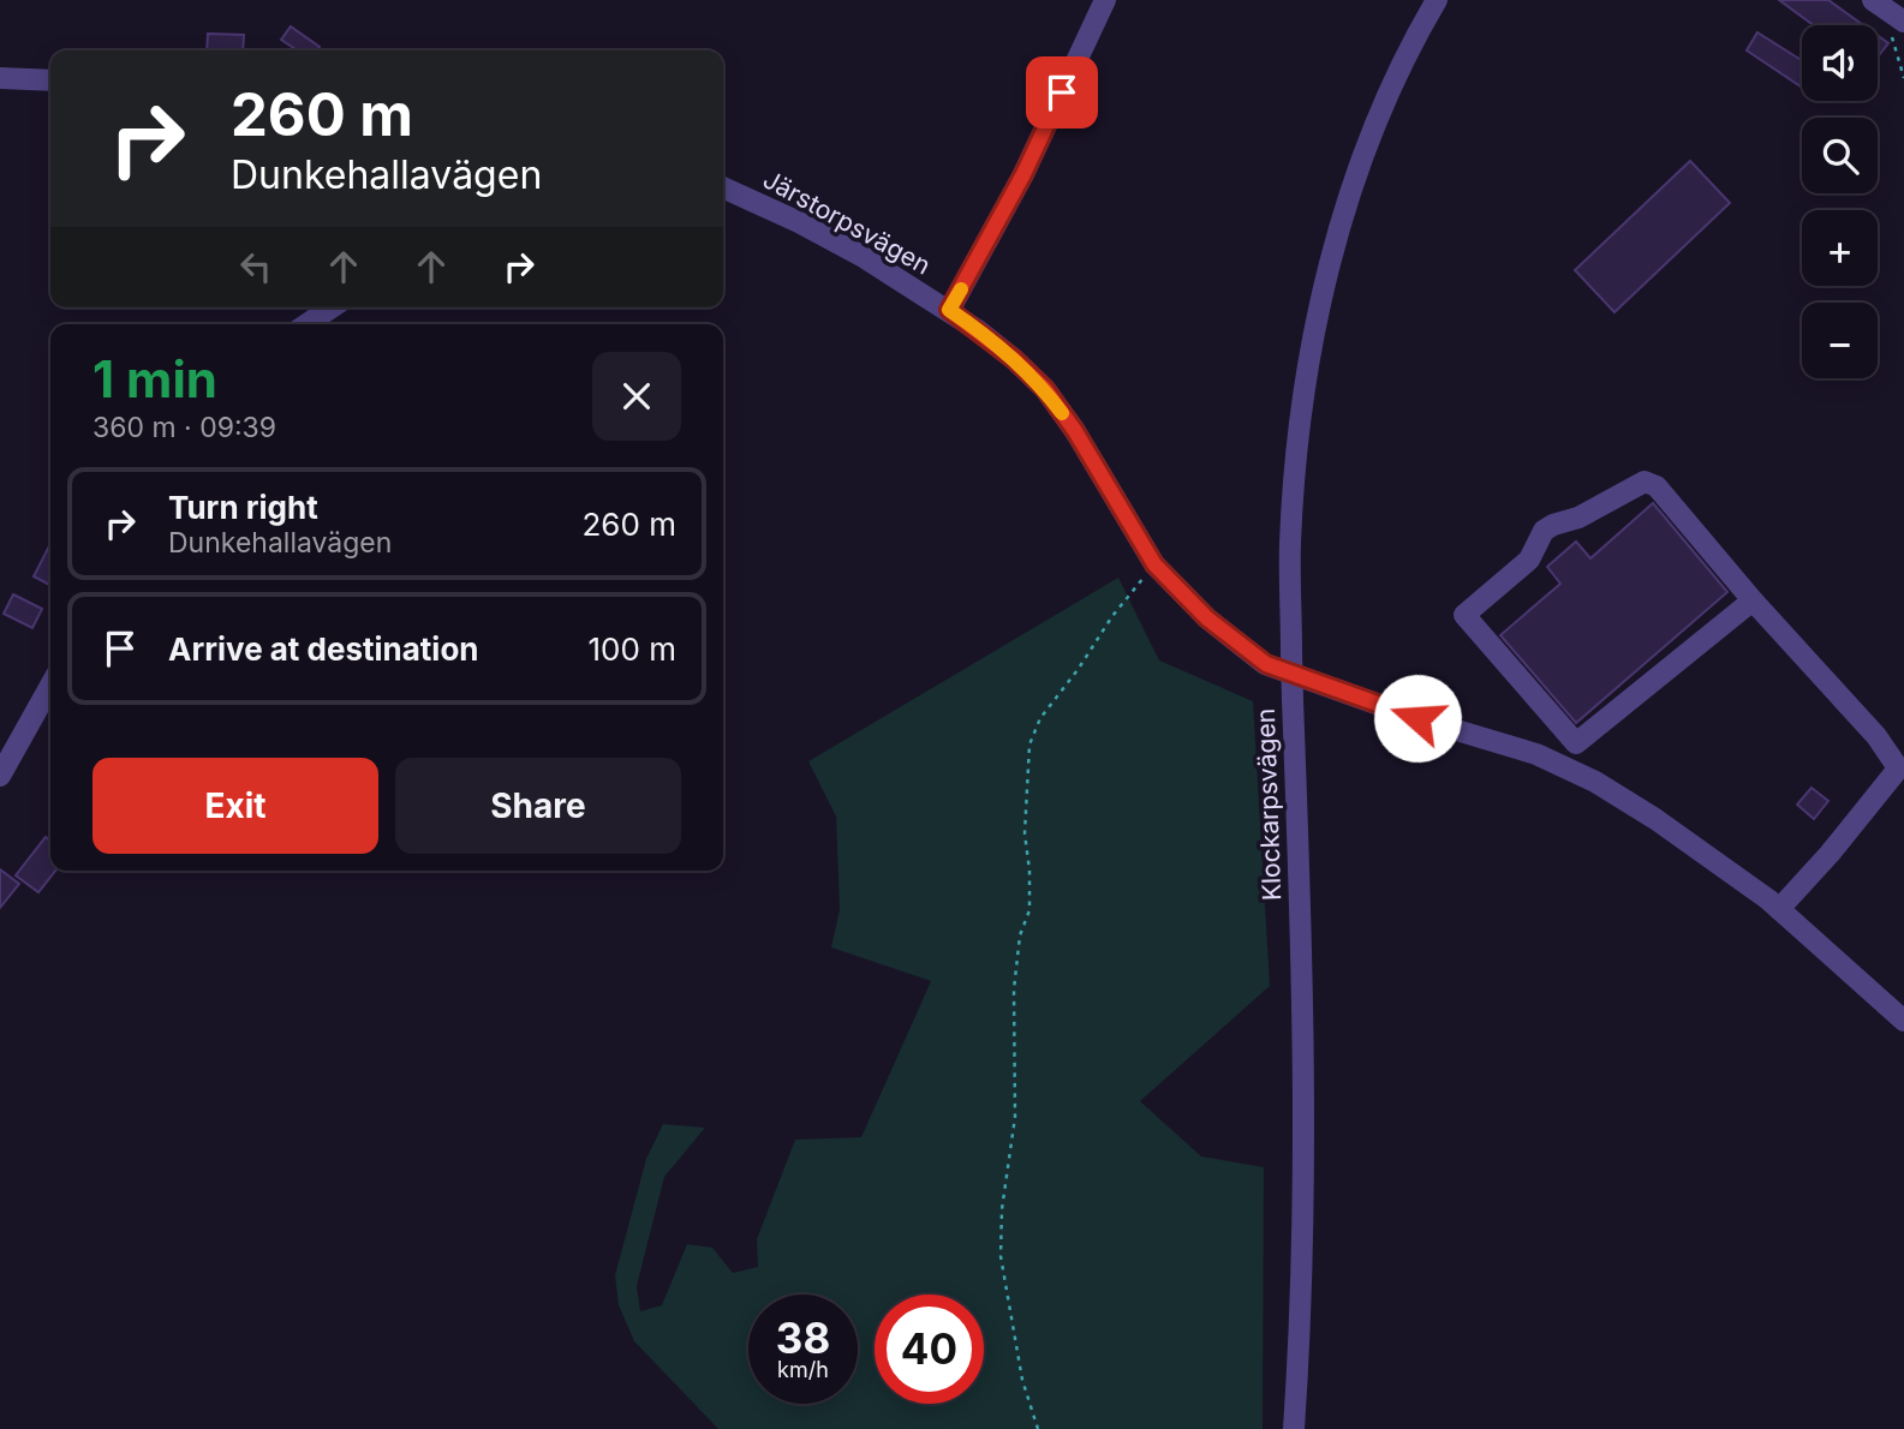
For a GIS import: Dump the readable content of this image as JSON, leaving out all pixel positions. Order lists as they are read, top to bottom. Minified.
{"streets":{"street":["Järstorpsvägen","Klockarpsvägen"]},"page":{"map_buttons":["+","−"],"turn":["260 m","Dunkehallavägen"],"heading":["1 min","360 m · 09:39"],"list":[{"name":"Turn right","note":"Dunkehallavägen","value":"260 m"},{"name":"Arrive at destination","value":"100 m"}],"buttons":["Exit","Share"],"speed":"38 km/h","limit":"40"}}
